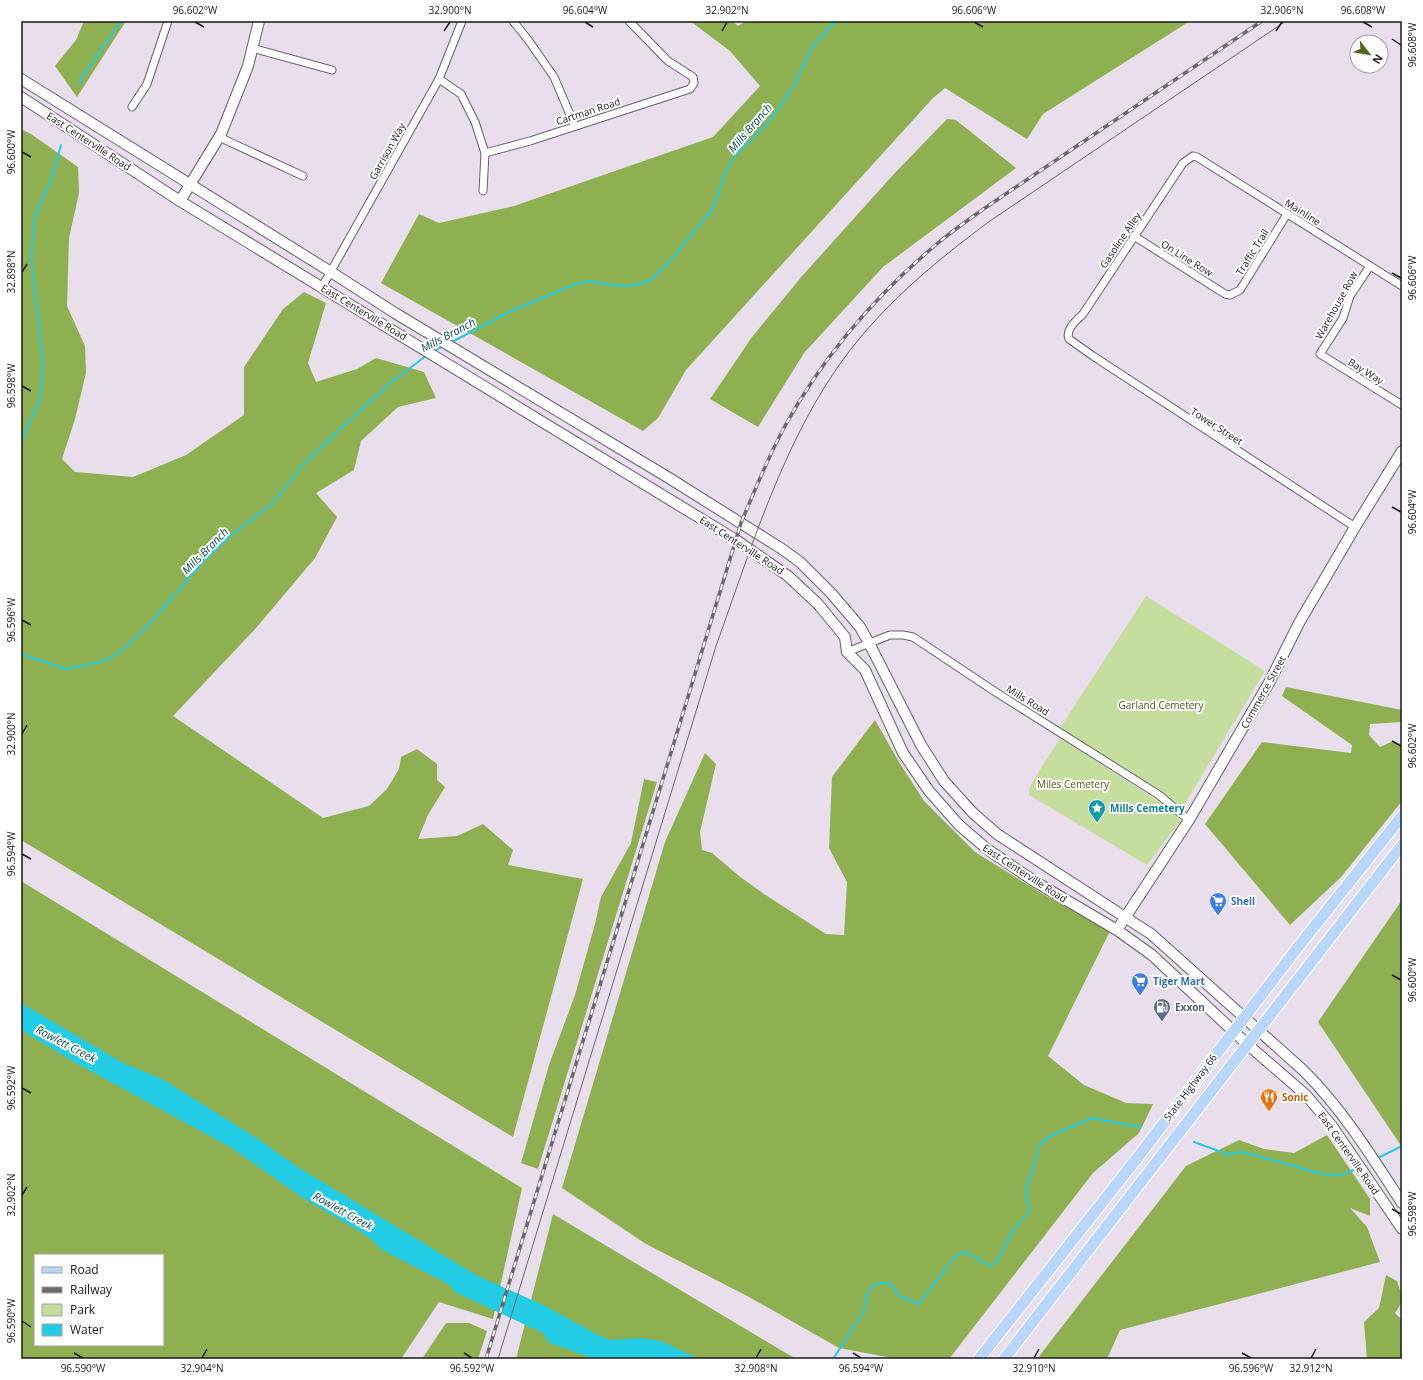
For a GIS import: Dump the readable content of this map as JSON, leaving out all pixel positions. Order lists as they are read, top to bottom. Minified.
{"streets":{"main road":["East Centerville Road","Commerce Street","State Highway 66"],"street":["Cartman Road","Garrison Way","Mainline","Gasoline Alley","Traffic Trail","On Line Row","Warehouse Row","Bay Way","Tower Street","Mills Road"]},"crossings":[["East Centerville Road","Garrison Way"],["East Centerville Road","Commerce Street"],["East Centerville Road","Mills Road"],["East Centerville Road","State Highway 66"],["Mainline","Gasoline Alley"],["Mainline","Traffic Trail"],["Mainline","Warehouse Row"],["Gasoline Alley","On Line Row"],["Gasoline Alley","Tower Street"],["Traffic Trail","On Line Row"],["Warehouse Row","Bay Way"],["Tower Street","Commerce Street"],["Commerce Street","Mills Road"]],"water":["Mills Branch","Rowlett Creek"],"parks":["Garland Cemetery","Miles Cemetery"],"places":{"place":["Mills Cemetery"],"supermarket":["Shell","Tiger Mart"],"fuel station":["Exxon"],"restaurant":["Sonic"]},"legend":["Road","Railway","Park","Water"],"north":"bottom right","coordinates":["96.602°W","32.900°N","96.604°W","32.902°N","96.606°W","32.906°N","96.608°W","96.600°W","32.898°N","96.598°W","96.596°W","96.594°W","96.592°W","96.590°W","32.904°N","32.908°N","32.910°N","32.912°N"]}
